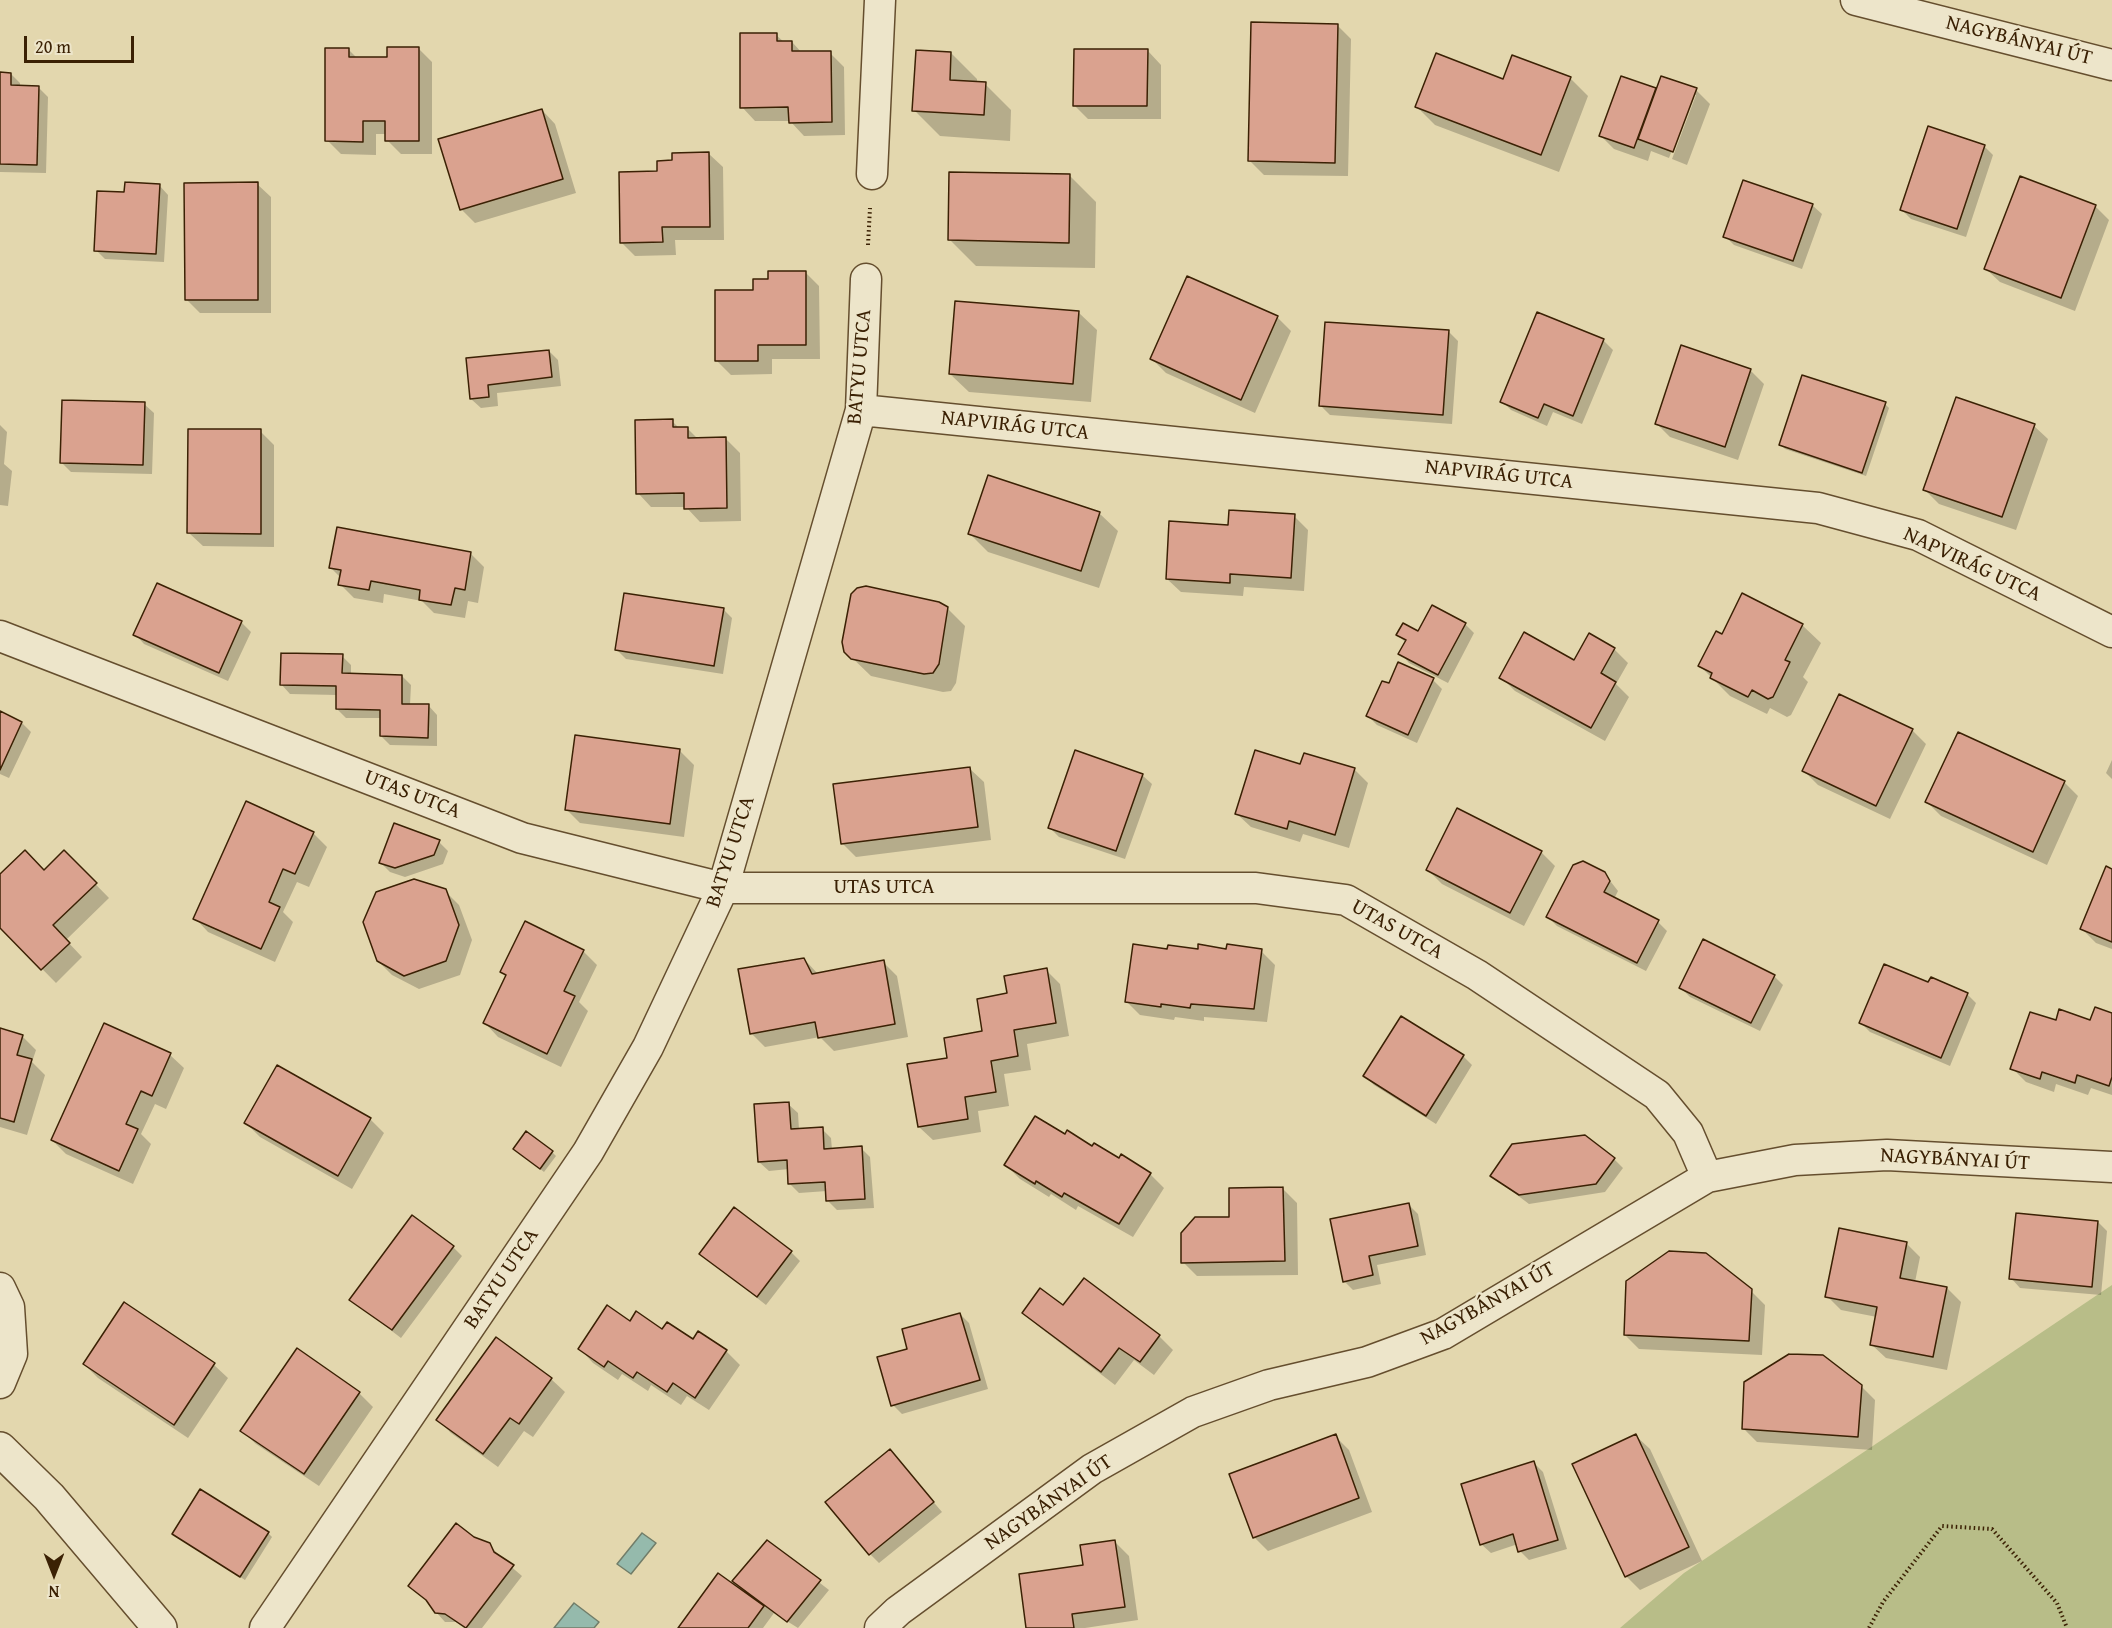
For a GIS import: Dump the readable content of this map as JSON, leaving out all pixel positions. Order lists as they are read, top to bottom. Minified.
{"streets":{"street":["NAGYBÁNYAI ÚT","BATYU UTCA","NAPVIRÁG UTCA","UTAS UTCA"]},"crossings":[["NAGYBÁNYAI ÚT","UTAS UTCA"],["BATYU UTCA","NAPVIRÁG UTCA"],["BATYU UTCA","UTAS UTCA"]],"scale_bar":"20 m","north":"bottom"}
